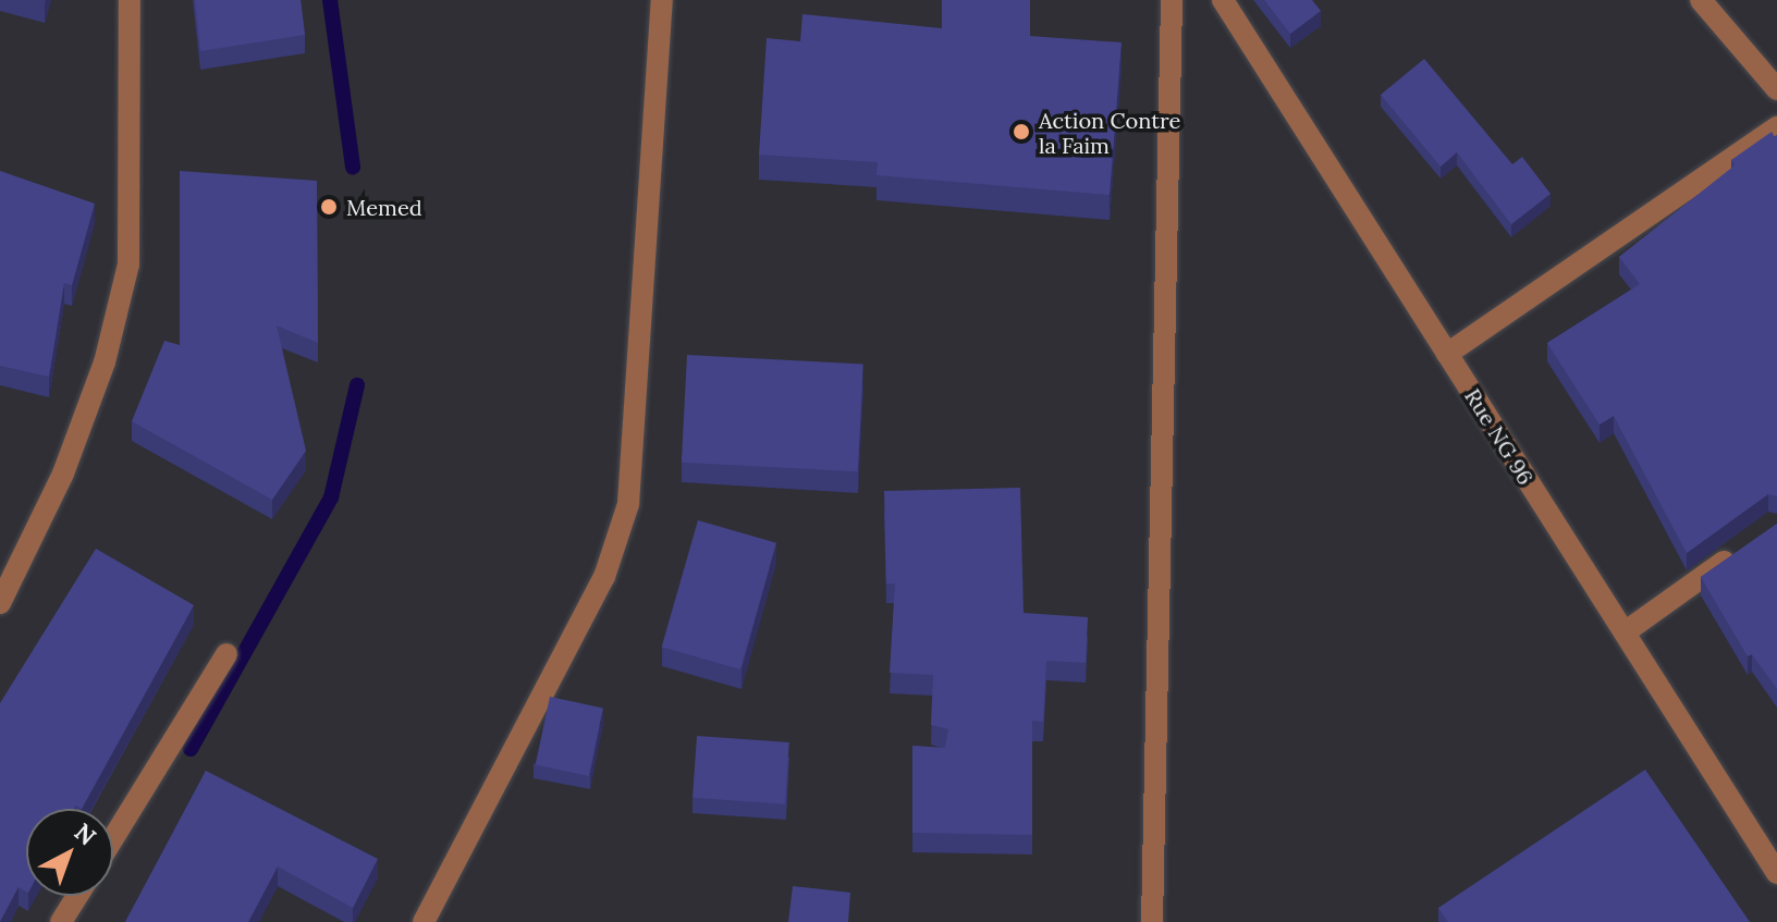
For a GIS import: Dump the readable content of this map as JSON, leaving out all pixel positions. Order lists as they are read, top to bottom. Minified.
{"streets":{"street":["Rue NG 96"]},"places":["Action Contre la Faim","Memed"],"north":"top right"}
